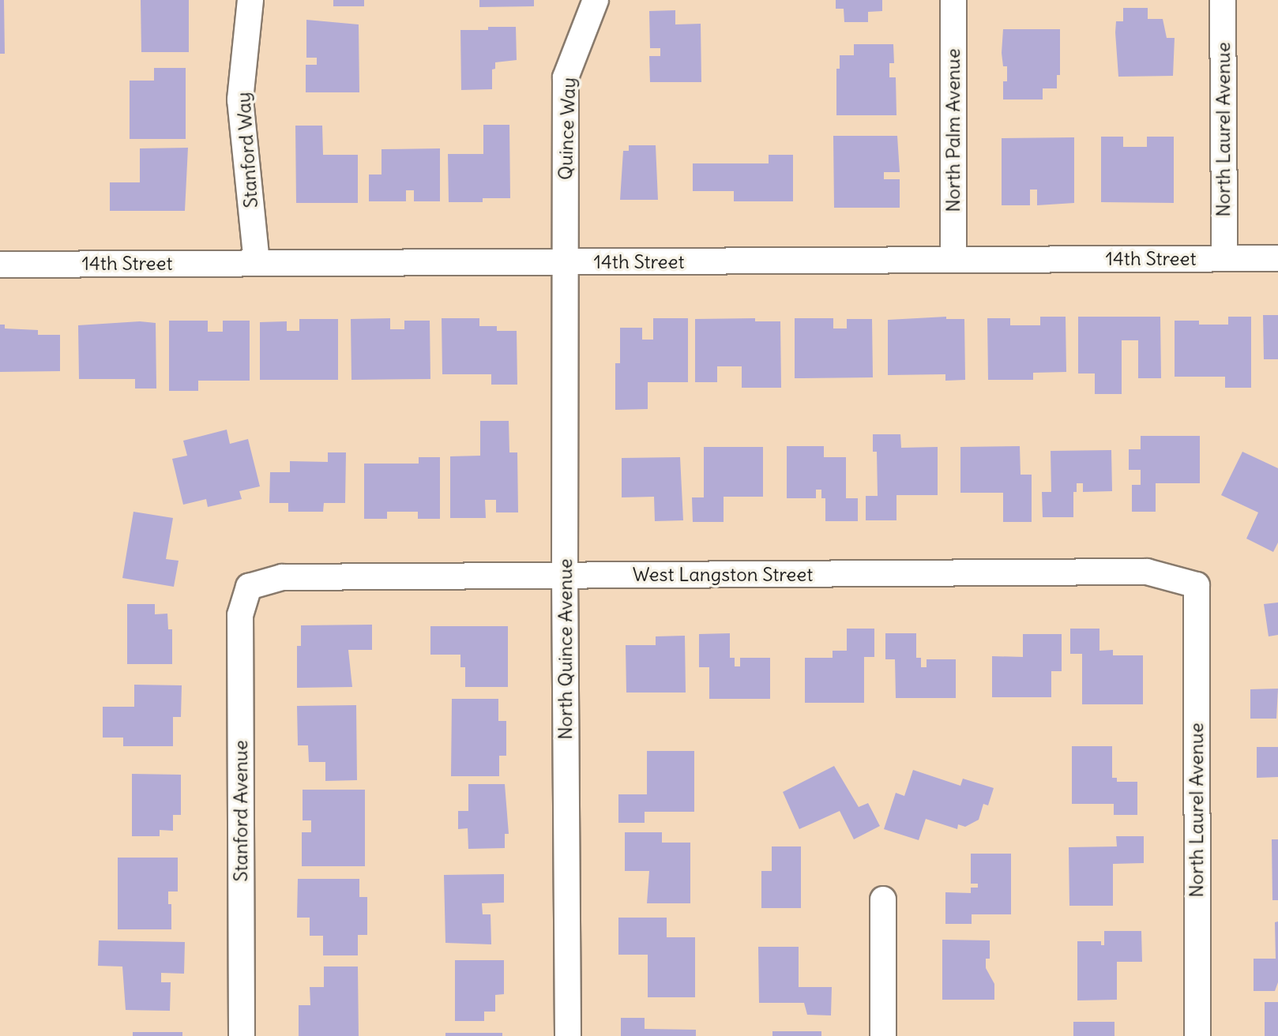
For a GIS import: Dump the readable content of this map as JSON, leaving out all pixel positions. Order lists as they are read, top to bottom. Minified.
{"streets":{"street":["Quince Way","North Laurel Avenue","North Palm Avenue","Stanford Way","14th Street","West Langston Street","North Quince Avenue","Stanford Avenue"]},"crossings":[["Quince Way","14th Street"],["Quince Way","North Quince Avenue"],["North Laurel Avenue","14th Street"],["North Laurel Avenue","West Langston Street"],["North Palm Avenue","14th Street"],["Stanford Way","14th Street"],["14th Street","North Quince Avenue"],["West Langston Street","North Quince Avenue"],["West Langston Street","Stanford Avenue"]]}
